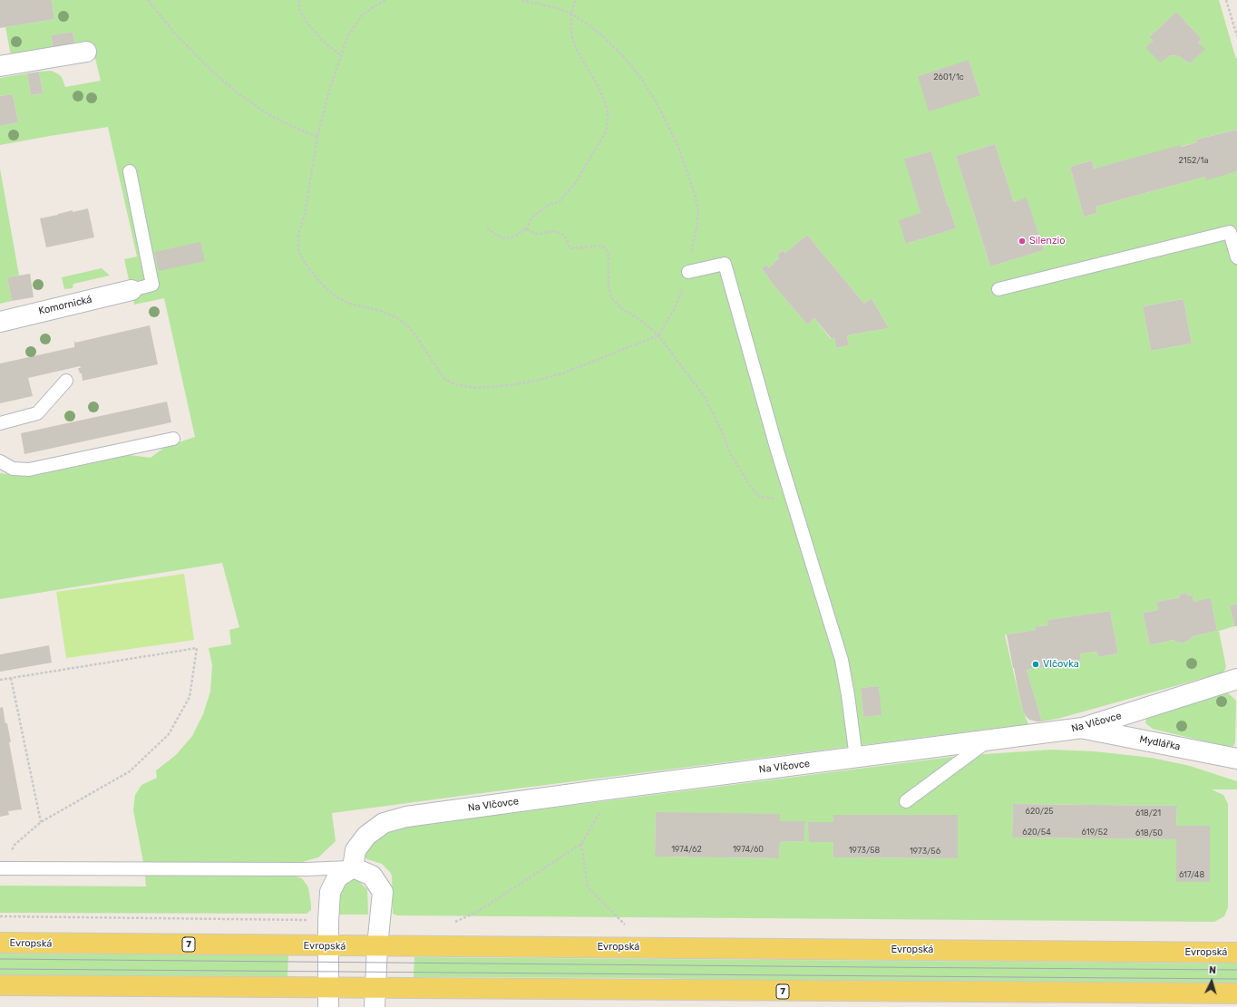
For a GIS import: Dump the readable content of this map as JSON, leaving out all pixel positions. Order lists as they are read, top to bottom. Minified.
{"streets":{"main road":["Evropská","7"],"street":["Komornická","Na Vlčovce","Mydlářka"]},"crossings":[["Na Vlčovce","Mydlářka"]],"places":["Silenzio","Vlčovka"],"house_numbers":["2601/1c","2152/1a","620/25","618/21","620/54","619/52","618/50","1974/62","1974/60","1973/58","1973/56","617/48"],"north":"top"}
